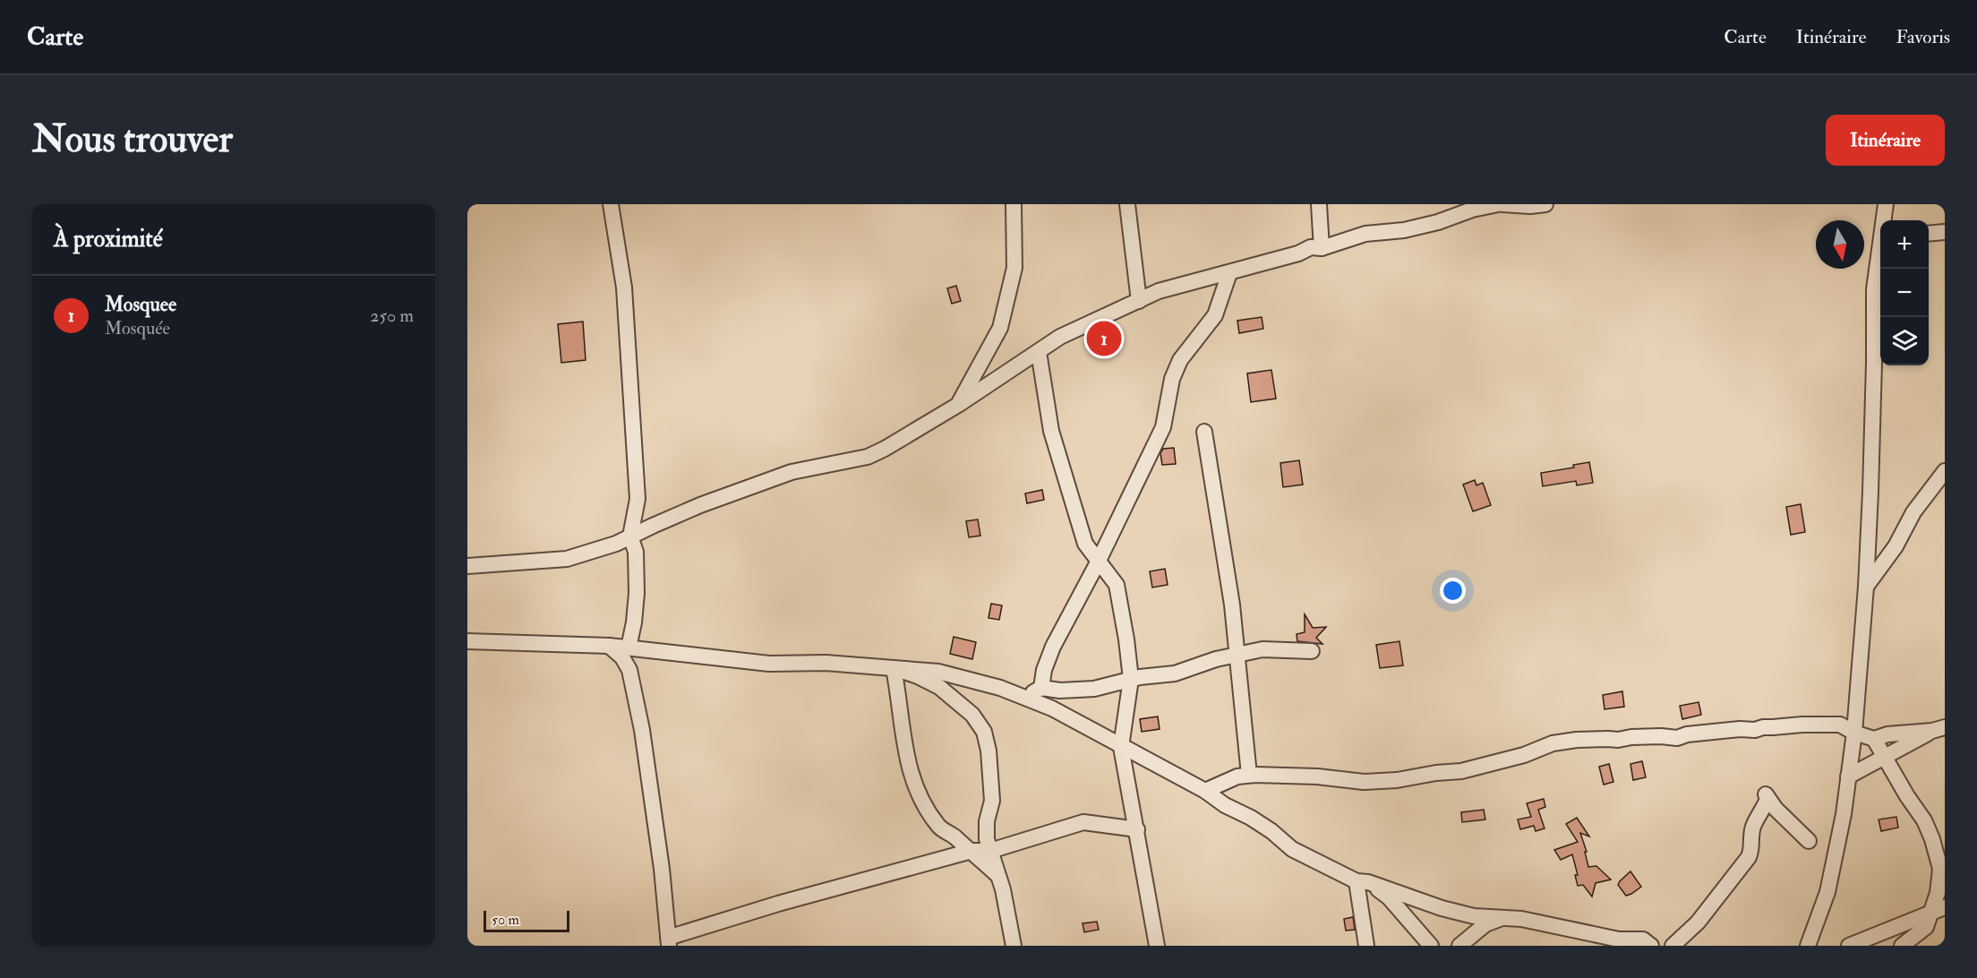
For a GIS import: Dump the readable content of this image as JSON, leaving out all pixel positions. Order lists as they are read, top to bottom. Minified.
{"scale_bar":"50 m","north":"bottom","page":{"header":"Carte","nav":["Carte","Itinéraire","Favoris"],"buttons":"Itinéraire","title":"Nous trouver","heading":"À proximité","map_buttons":["+","−"],"list":[{"mark":"1","name":"Mosquee","note":"Mosquée","value":"250 m"}],"pins":"1","scale":"50 m"}}
